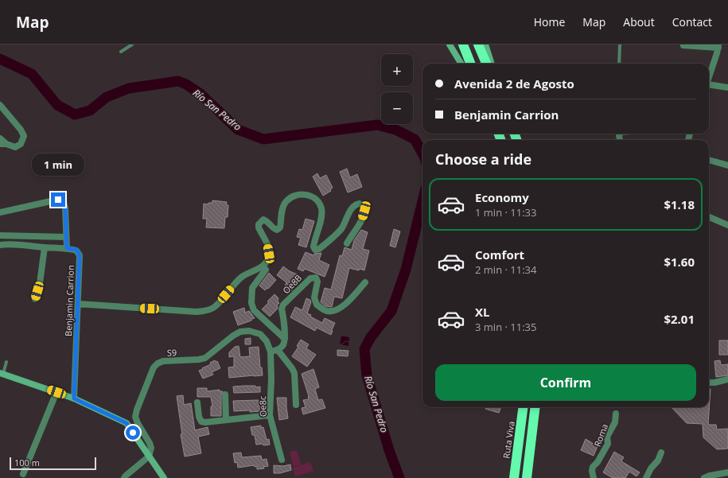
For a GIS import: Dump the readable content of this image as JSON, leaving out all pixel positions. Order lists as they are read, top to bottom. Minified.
{"streets":{"highway":["Ruta Viva"],"street":["Oe8B","Benjamin Carrion","S9","Oe8c","Roma"]},"crossings":[["S9","Oe8c"]],"water":["Río San Pedro"],"scale_bar":"100 m","page":{"header":"Map","nav":["Home","Map","About","Contact"],"map_buttons":["+","−"],"banner":["Avenida 2 de Agosto","Benjamin Carrion"],"heading":"Choose a ride","bubble":"1 min","list":[{"name":"Economy","note":"1 min · 11:33","value":"$1.18"},{"name":"Comfort","note":"2 min · 11:34","value":"$1.60"},{"name":"XL","note":"3 min · 11:35","value":"$2.01"}],"buttons":"Confirm","scale":"100 m"}}
